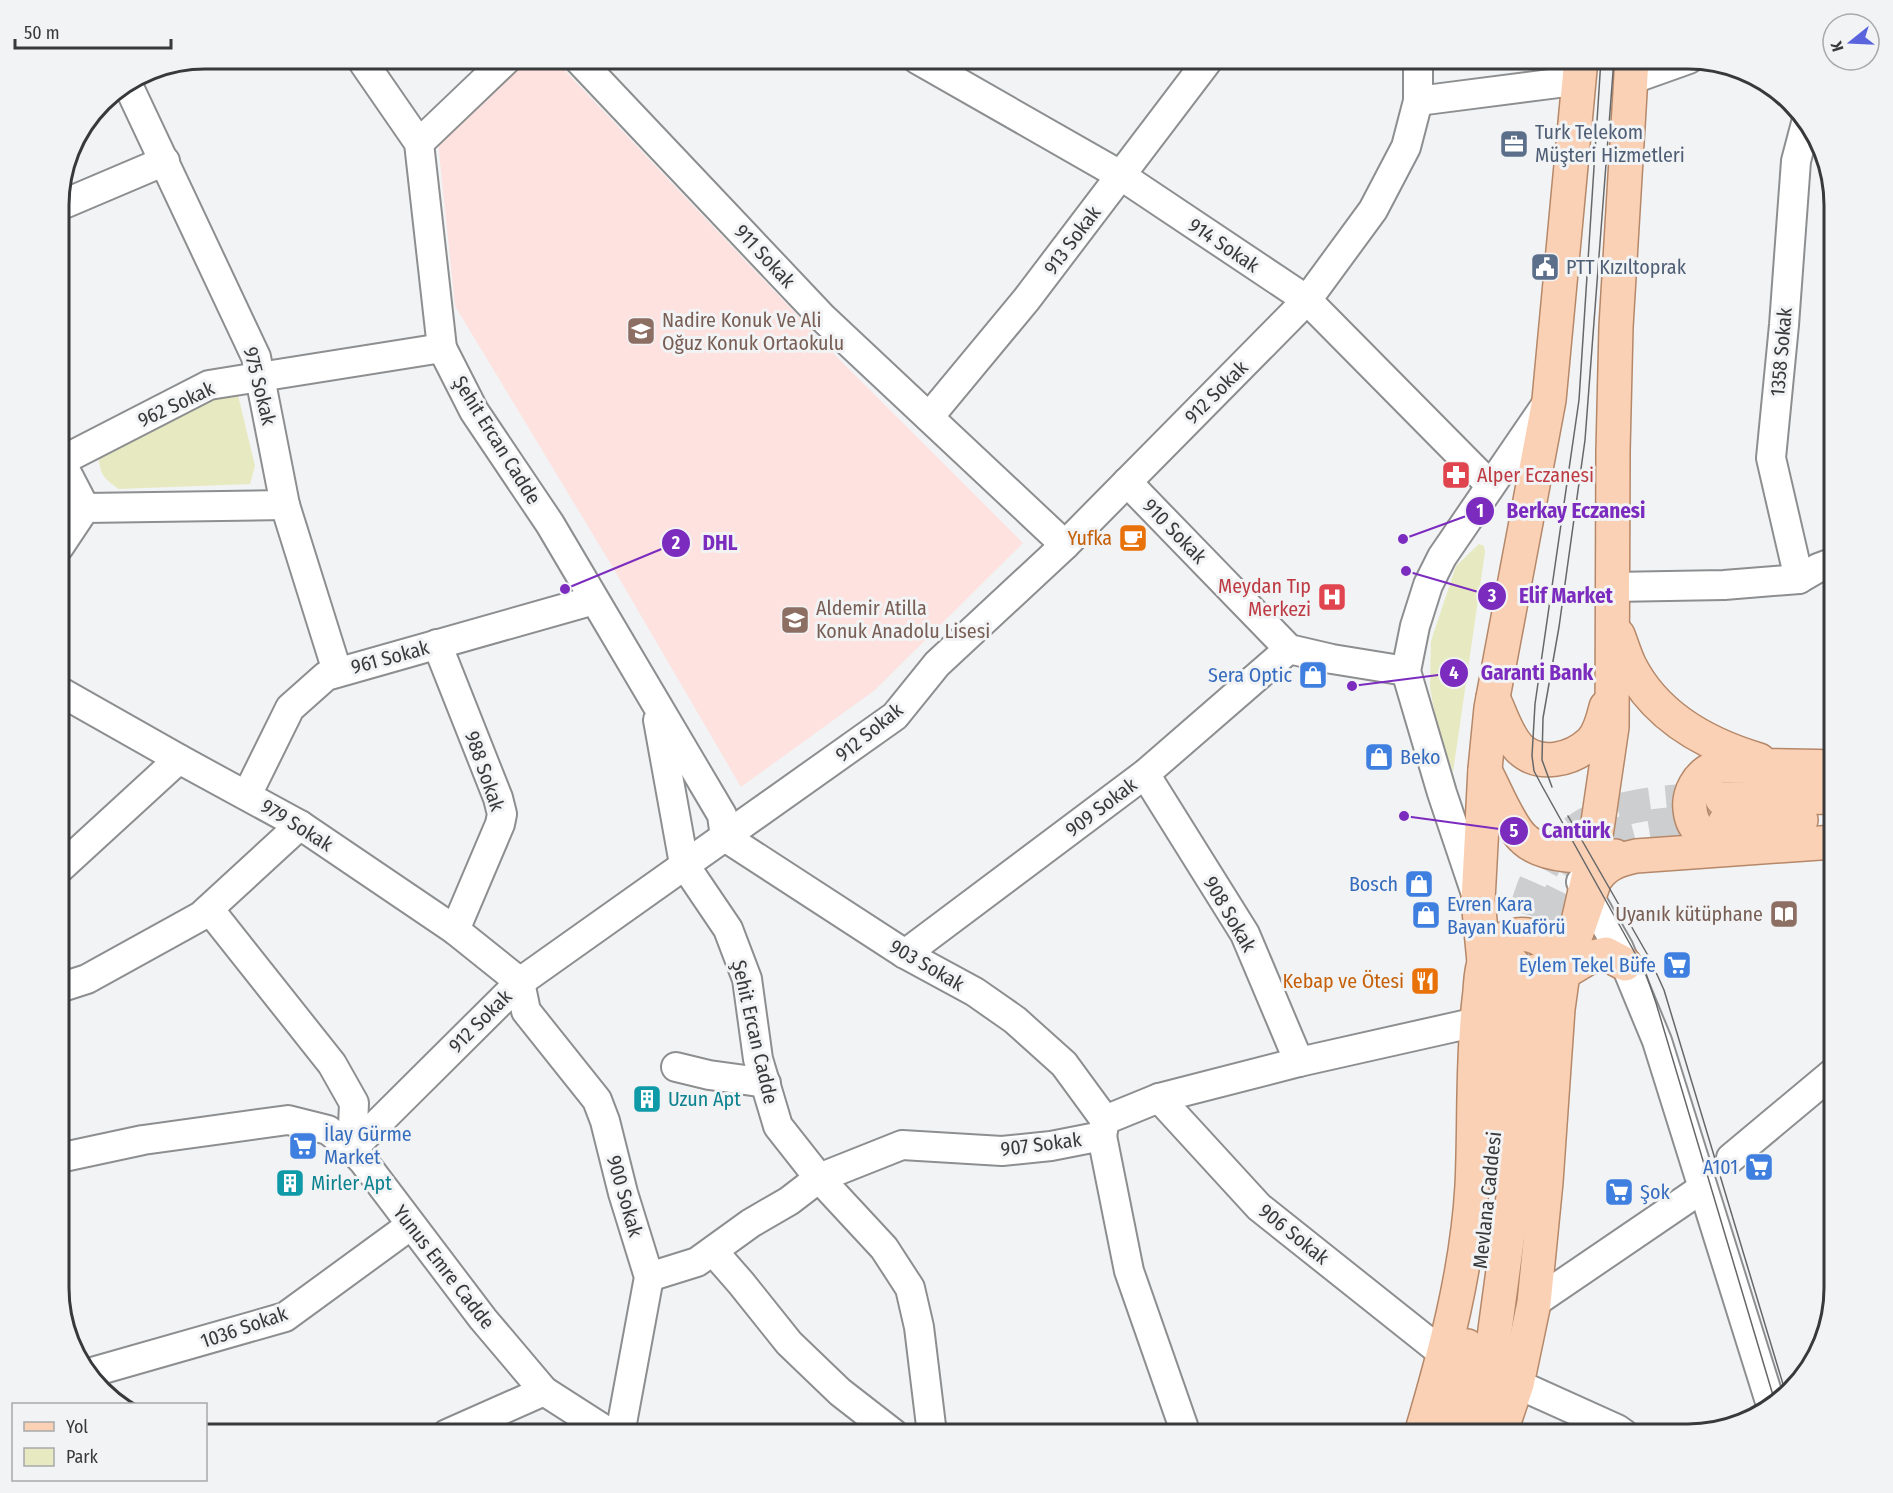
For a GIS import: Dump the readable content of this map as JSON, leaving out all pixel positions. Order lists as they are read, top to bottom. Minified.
{"streets":{"main road":["Mevlana Caddesi"],"street":["913 Sokak","914 Sokak","911 Sokak","1358 Sokak","975 Sokak","912 Sokak","962 Sokak","Şehit Ercan Cadde","910 Sokak","961 Sokak","988 Sokak","909 Sokak","979 Sokak","908 Sokak","903 Sokak","907 Sokak","900 Sokak","906 Sokak","Yunus Emre Cadde","1036 Sokak"]},"crossings":[["913 Sokak","914 Sokak"],["913 Sokak","911 Sokak"],["914 Sokak","912 Sokak"],["911 Sokak","912 Sokak"],["975 Sokak","962 Sokak"],["975 Sokak","961 Sokak"],["912 Sokak","Şehit Ercan Cadde"],["912 Sokak","910 Sokak"],["912 Sokak","979 Sokak"],["912 Sokak","903 Sokak"],["912 Sokak","900 Sokak"],["912 Sokak","Yunus Emre Cadde"],["962 Sokak","Şehit Ercan Cadde"],["Şehit Ercan Cadde","961 Sokak"],["Şehit Ercan Cadde","903 Sokak"],["Şehit Ercan Cadde","907 Sokak"],["910 Sokak","909 Sokak"],["961 Sokak","988 Sokak"],["961 Sokak","979 Sokak"],["988 Sokak","979 Sokak"],["909 Sokak","908 Sokak"],["909 Sokak","903 Sokak"],["979 Sokak","900 Sokak"],["908 Sokak","907 Sokak"],["903 Sokak","907 Sokak"],["907 Sokak","900 Sokak"],["907 Sokak","906 Sokak"],["Yunus Emre Cadde","1036 Sokak"]],"places":{"office":["Turk Telekom Müşteri Hizmetleri"],"public building":["PTT Kızıltoprak"],"school or university":["Nadire Konuk Ve Ali Oğuz Konuk Ortaokulu","Aldemir Atilla Konuk Anadolu Lisesi"],"pharmacy":["Alper Eczanesi"],"cafe":["Yufka"],"other":["Berkay Eczanesi","Elif Market","DHL","Garanti Bank","Cantürk"],"hospital":["Meydan Tıp Merkezi"],"shop":["Sera Optic","Beko","Bosch","Evren Kara Bayan Kuaförü"],"library":["Uyanık kütüphane"],"supermarket":["Eylem Tekel Büfe","İlay Gürme Market","A101","Şok"],"restaurant":["Kebap ve Ötesi"],"building":["Uzun Apt","Mirler Apt"]},"legend":["Yol","Park"],"scale_bar":"50 m","north":"left"}
